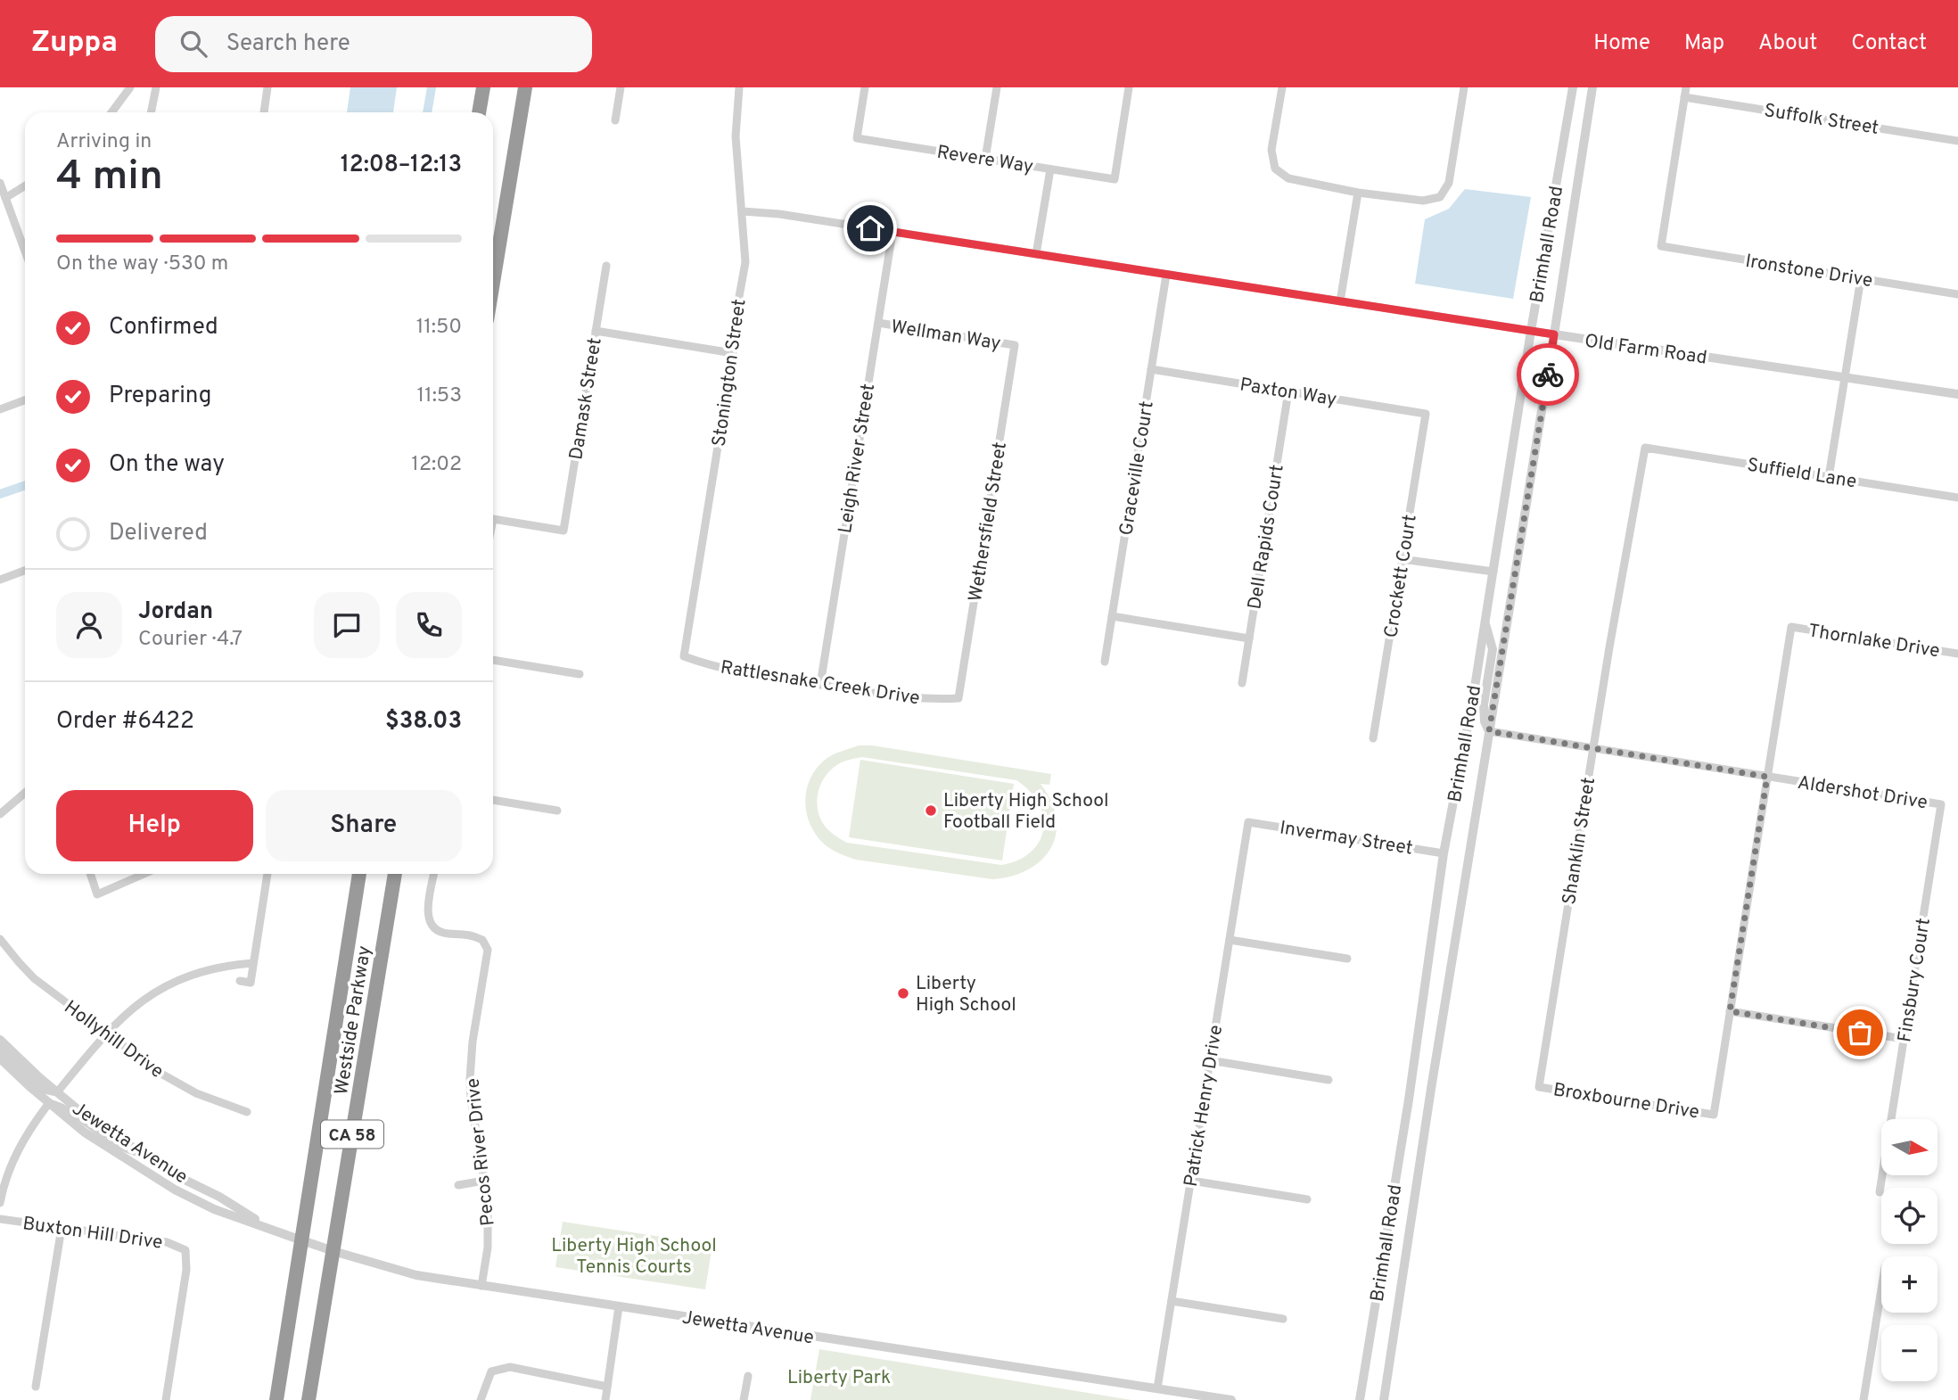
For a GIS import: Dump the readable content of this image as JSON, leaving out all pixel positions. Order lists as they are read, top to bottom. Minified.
{"streets":{"highway":["Westside Parkway","CA 58"],"street":["Suffolk Street","Revere Way","Brimhall Road","Ironstone Drive","Wellman Way","Old Farm Road","Stonington Street","Paxton Way","Damask Street","Leigh River Street","Graceville Court","Suffield Lane","Wethersfield Street","Dell Rapids Court","Crockett Court","Thornlake Drive","Rattlesnake Creek Drive","Aldershot Drive","Invermay Street","Shanklin Street","Finsbury Court","Hollyhill Drive","Broxbourne Drive","Patrick Henry Drive","Jewetta Avenue","Pecos River Drive","Buxton Hill Drive"]},"crossings":[["Suffolk Street","Ironstone Drive"],["Brimhall Road","Old Farm Road"],["Brimhall Road","Aldershot Drive"],["Brimhall Road","Invermay Street"],["Wellman Way","Leigh River Street"],["Wellman Way","Wethersfield Street"],["Old Farm Road","Stonington Street"],["Old Farm Road","Leigh River Street"],["Old Farm Road","Graceville Court"],["Stonington Street","Rattlesnake Creek Drive"],["Paxton Way","Graceville Court"],["Paxton Way","Dell Rapids Court"],["Paxton Way","Crockett Court"],["Leigh River Street","Rattlesnake Creek Drive"],["Suffield Lane","Shanklin Street"],["Wethersfield Street","Rattlesnake Creek Drive"],["Thornlake Drive","Aldershot Drive"],["Aldershot Drive","Shanklin Street"],["Aldershot Drive","Finsbury Court"],["Invermay Street","Patrick Henry Drive"],["Shanklin Street","Broxbourne Drive"],["Patrick Henry Drive","Jewetta Avenue"],["Jewetta Avenue","Pecos River Drive"]],"parks":["Liberty High School Tennis Courts","Liberty Park"],"places":["Liberty High School Football Field","Liberty High School"],"north":"right","page":{"header":"Zuppa","search":"Search here","nav":["Home","Map","About","Contact"],"heading":["4 min","Arriving in","12:08–12:13"],"panel":["Jordan","Courier · 4.7","Order #6422","$38.03"],"bar":"On the way · 530 m","list":[["Confirmed","11:50"],["Preparing","11:53"],["On the way","12:02"],"Delivered"],"buttons":["Help","Share"],"map_buttons":["+","−"]}}
